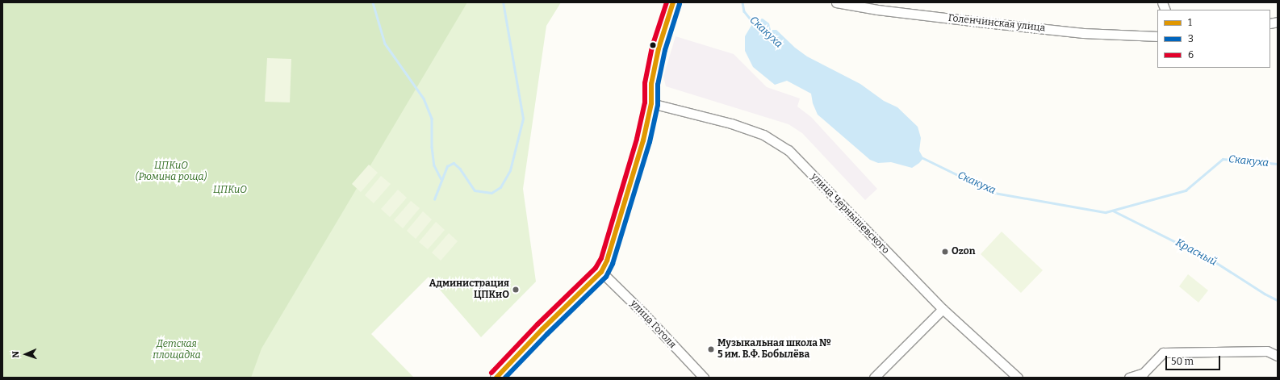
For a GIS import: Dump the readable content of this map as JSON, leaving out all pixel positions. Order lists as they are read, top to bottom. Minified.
{"streets":{"street":["Голенчинская улица","улица Чернышевского","улица Гоголя"]},"water":["Скакуха","Красный"],"parks":["ЦПКиО (Рюмина роща)","ЦПКиО","Детская площадка"],"places":["Ozon","Администрация ЦПКиО","Музыкальная школа № 5 им. В.Ф. Бобылёва"],"lines":["transit line 1","transit line 6","transit line 3"],"legend":["1","3","6"],"scale_bar":"50 m","north":"left"}
